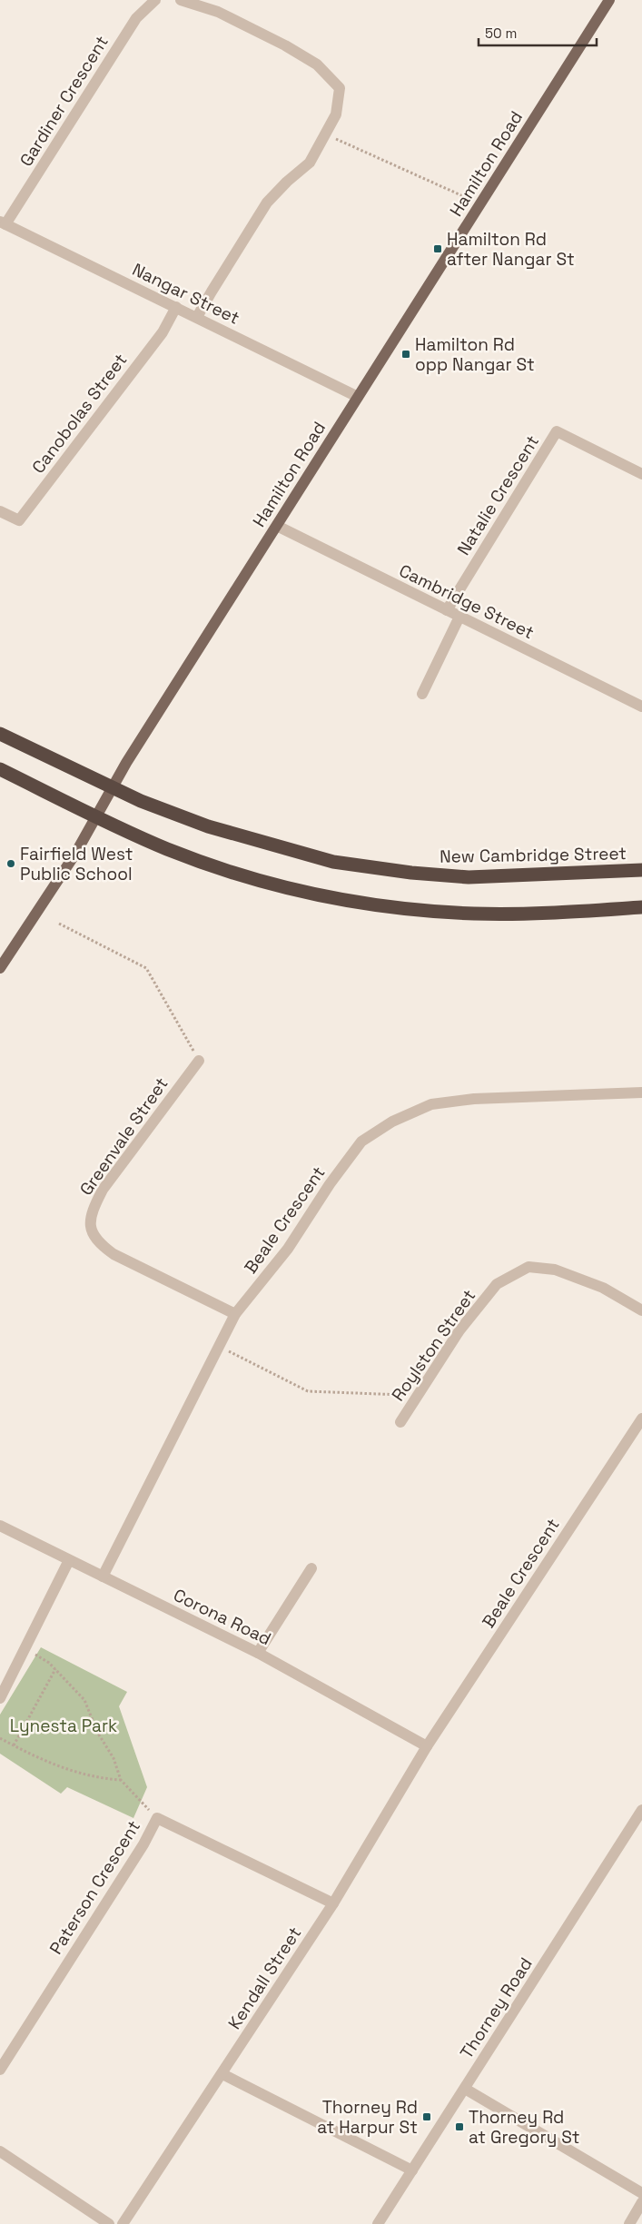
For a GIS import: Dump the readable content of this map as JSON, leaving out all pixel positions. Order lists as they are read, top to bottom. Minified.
{"streets":{"highway":["New Cambridge Street"],"main road":["Hamilton Road"],"street":["Gardiner Crescent","Nangar Street","Canobolas Street","Natalie Crescent","Cambridge Street","Greenvale Street","Beale Crescent","Roylston Street","Corona Road","Paterson Crescent","Kendall Street","Thorney Road"]},"crossings":[["Gardiner Crescent","Nangar Street"],["Hamilton Road","Nangar Street"],["Hamilton Road","Cambridge Street"],["Hamilton Road","New Cambridge Street"],["Nangar Street","Canobolas Street"],["Natalie Crescent","Cambridge Street"],["Greenvale Street","Beale Crescent"],["Beale Crescent","Corona Road"],["Beale Crescent","Kendall Street"],["Corona Road","Kendall Street"],["Paterson Crescent","Kendall Street"]],"parks":["Lynesta Park"],"places":{"transit":["Hamilton Rd after Nangar St","Hamilton Rd opp Nangar St","Thorney Rd at Harpur St","Thorney Rd at Gregory St"],"other":["Fairfield West Public School"]},"scale_bar":"50 m"}
